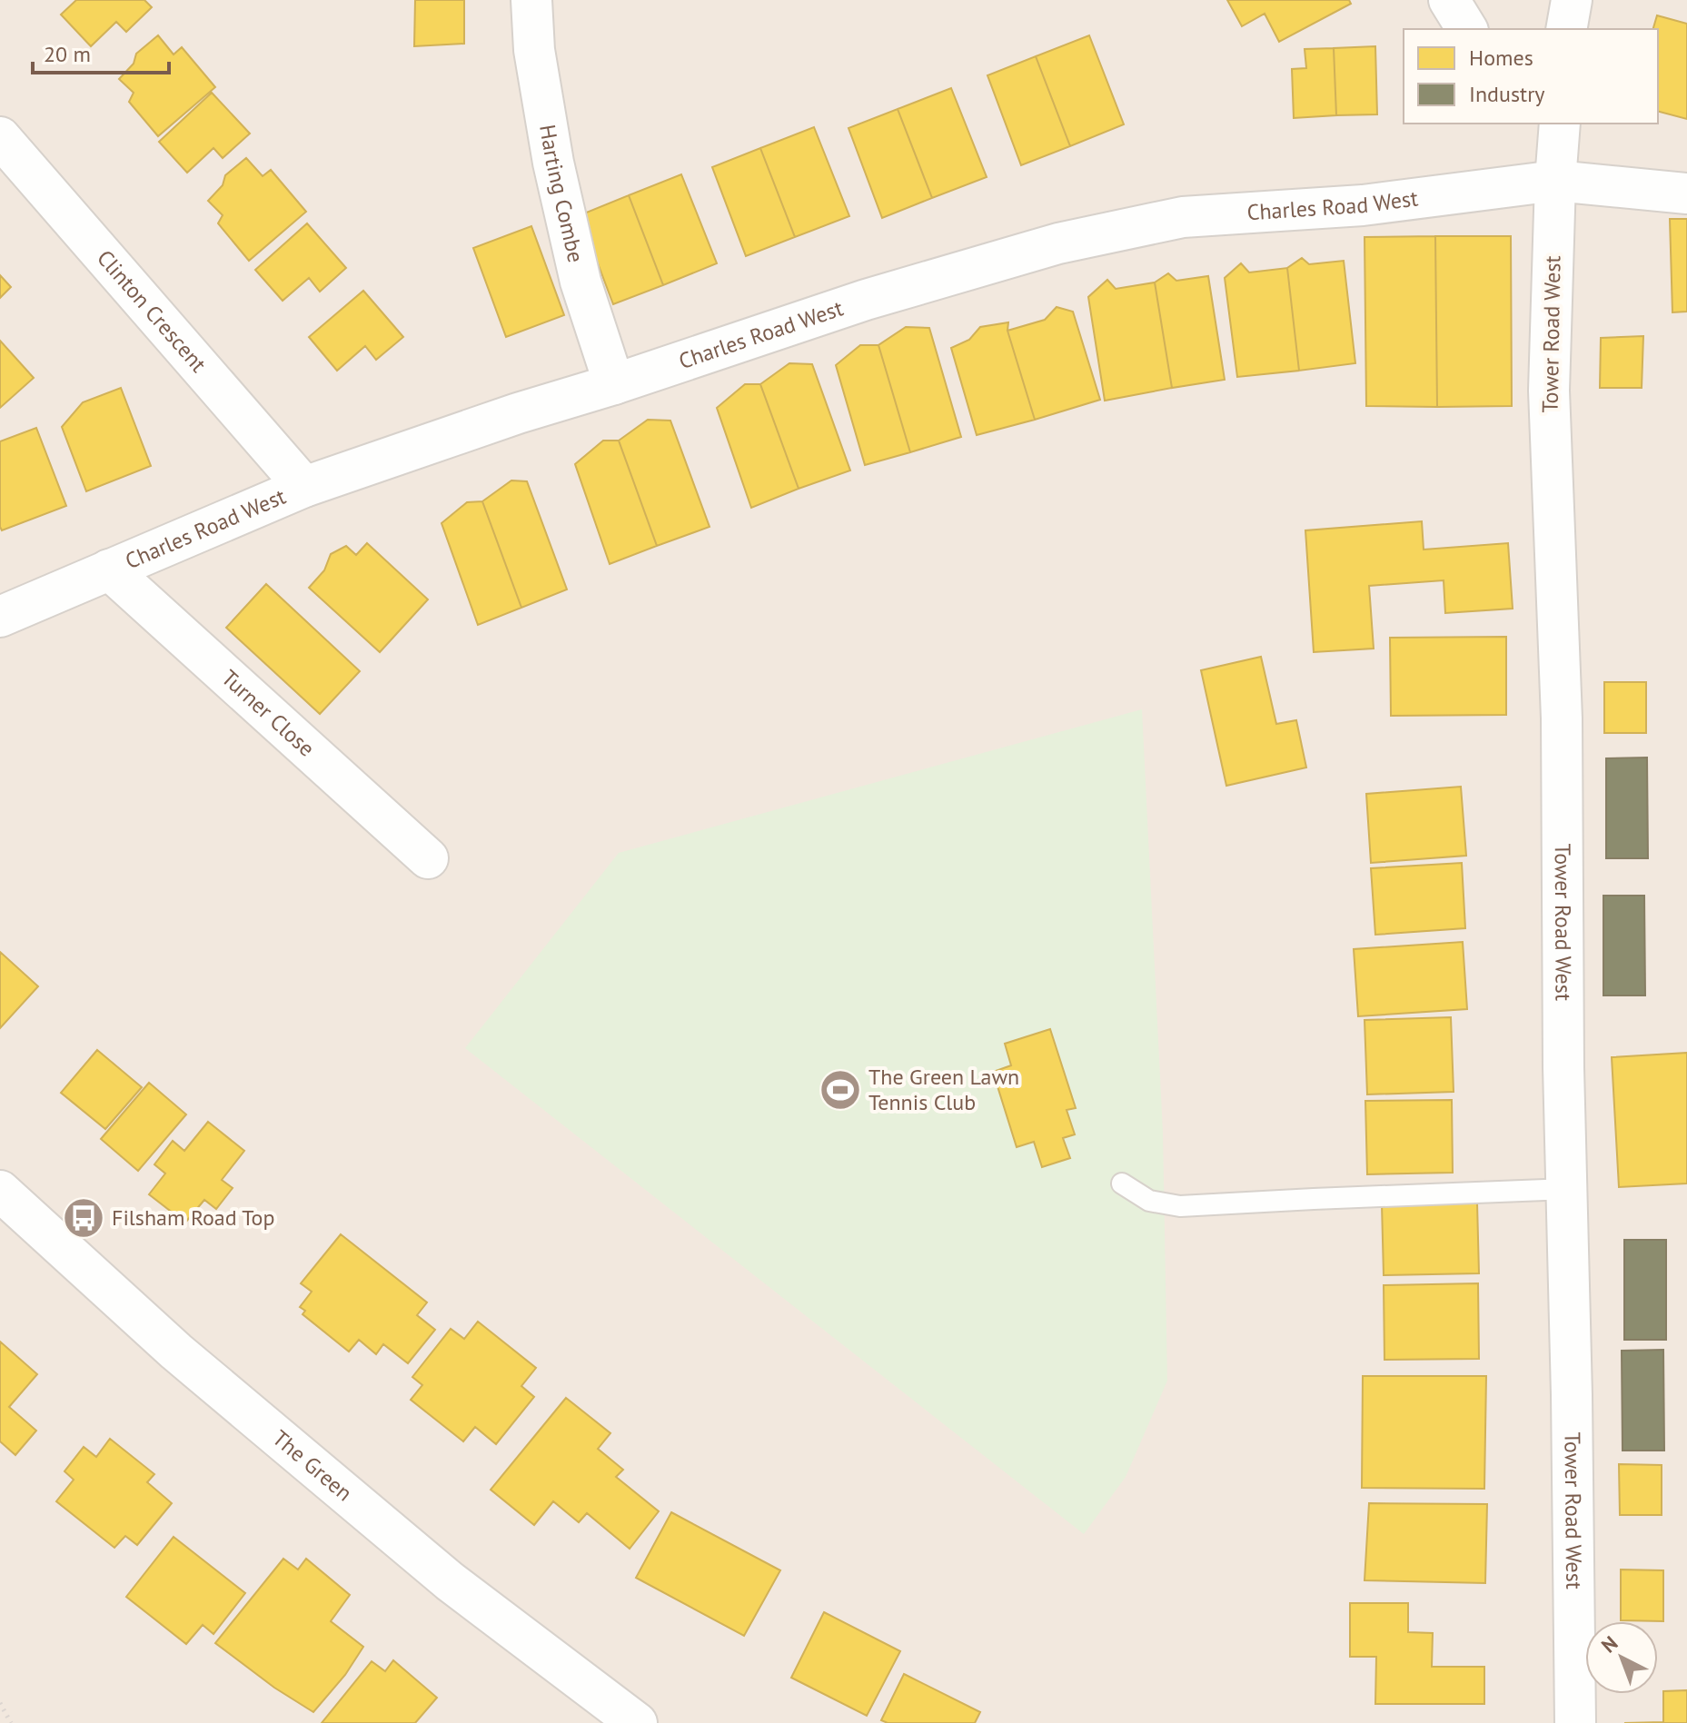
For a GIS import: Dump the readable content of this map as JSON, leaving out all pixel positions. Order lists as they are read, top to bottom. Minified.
{"streets":{"street":["Harting Combe","Charles Road West","Clinton Crescent","Tower Road West","Turner Close","The Green"]},"crossings":[["Harting Combe","Charles Road West"],["Charles Road West","Clinton Crescent"],["Charles Road West","Tower Road West"],["Charles Road West","Turner Close"]],"places":{"sports":["The Green Lawn Tennis Club"],"bus stop":["Filsham Road Top"]},"legend":["Homes","Industry"],"scale_bar":"20 m","north":"top left"}
